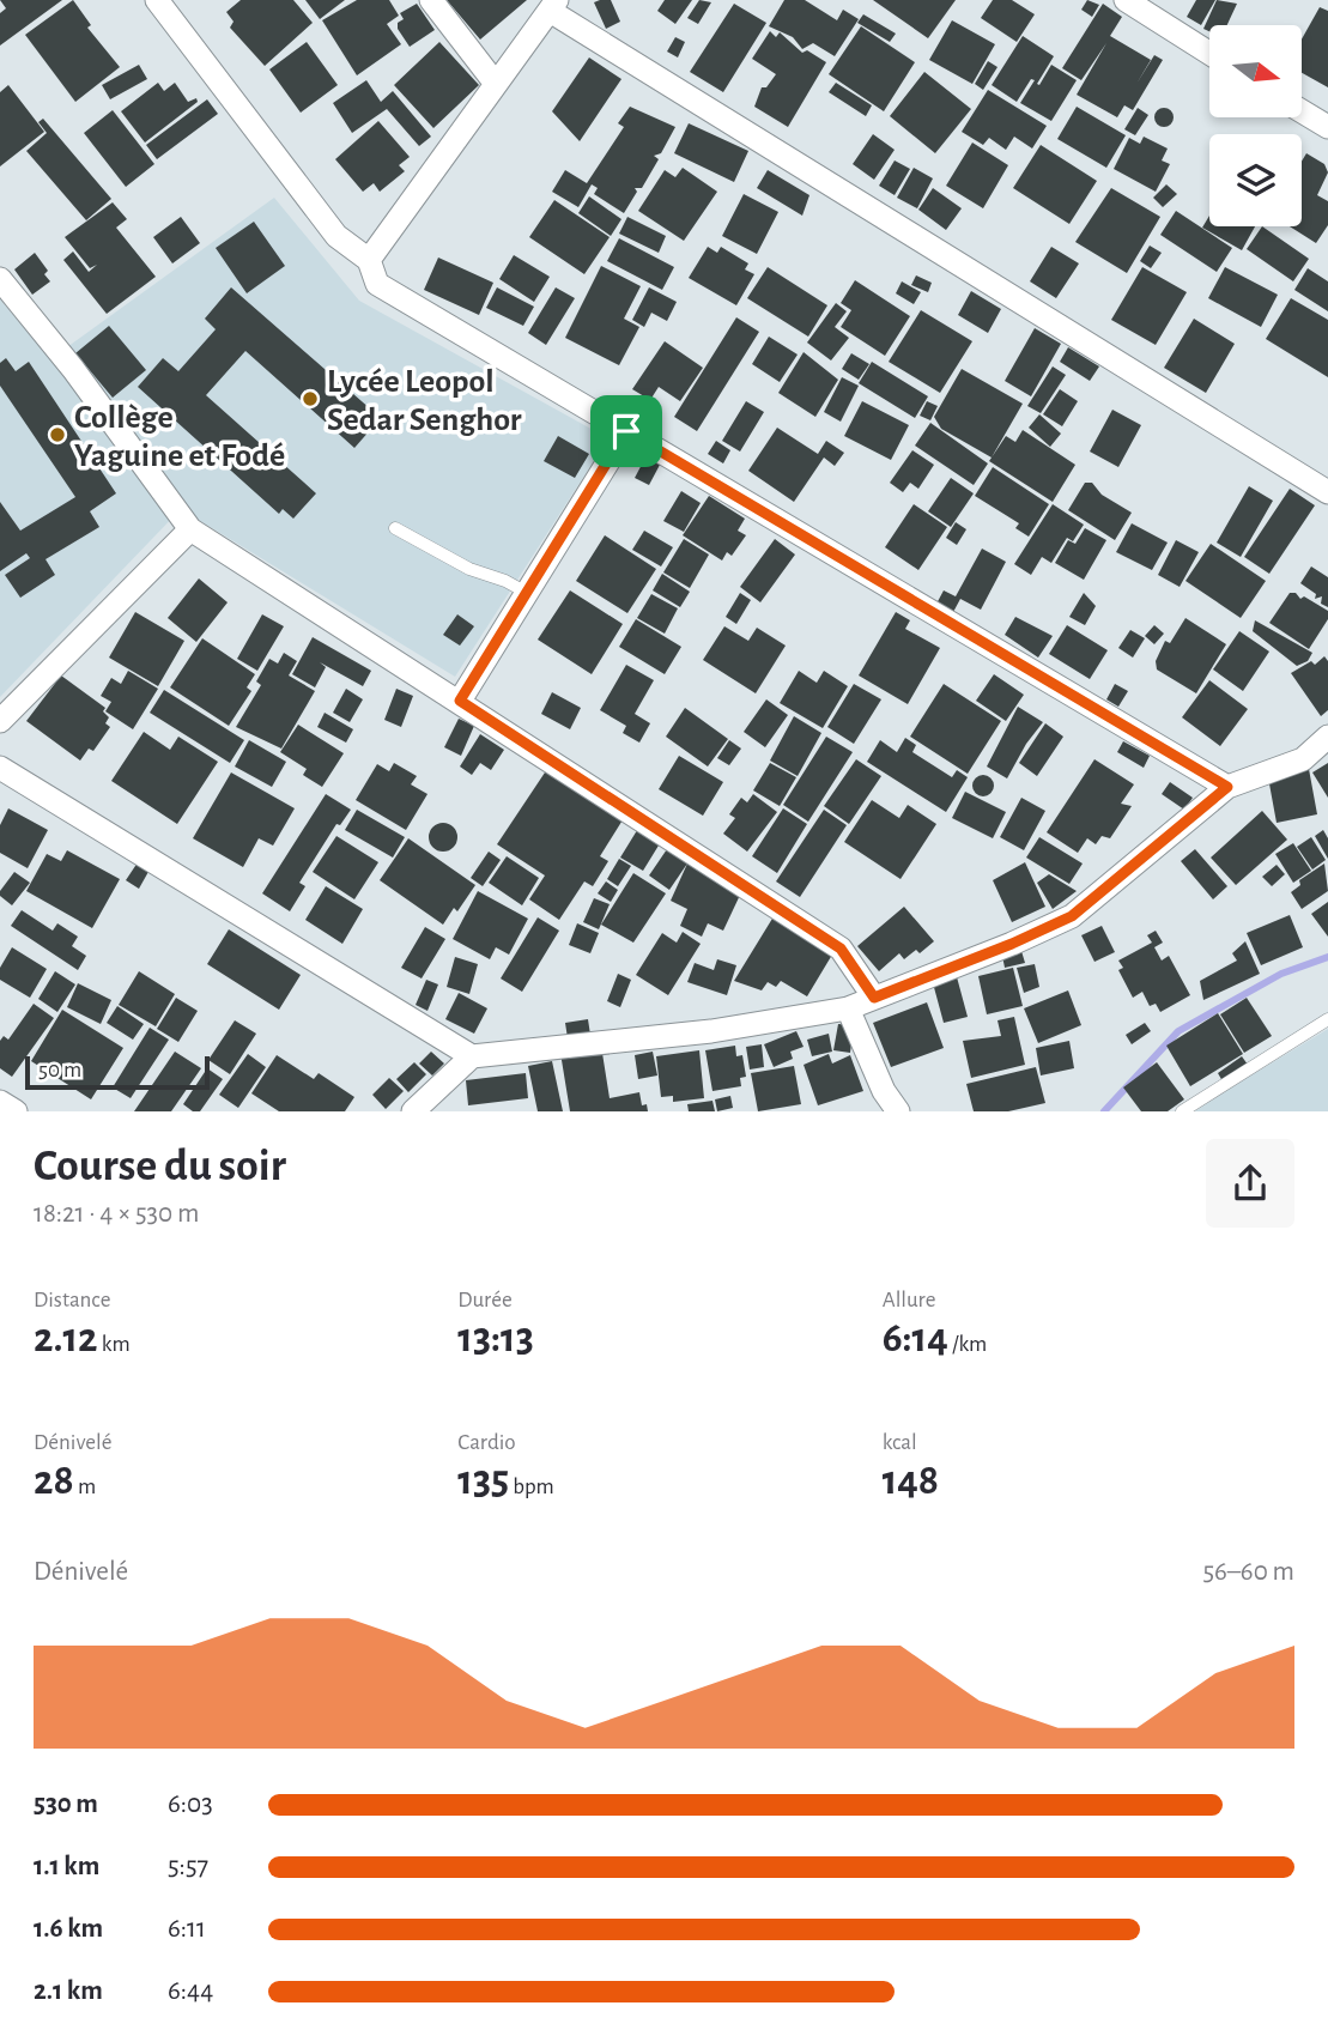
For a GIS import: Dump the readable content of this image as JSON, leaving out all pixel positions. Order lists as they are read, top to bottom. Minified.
{"places":["Lycée Leopol Sedar Senghor","Collège Yaguine et Fodé"],"scale_bar":"50 m","north":"right","page":{"scale":"50 m","heading":["Course du soir","18:21 · 4 × 530 m"],"stats":[["Distance","2.12 km"],["Durée","13:13"],["Allure","6:14 /km"],["Dénivelé","28 m"],["Cardio","135 bpm"],["kcal","148"]],"chart":["Dénivelé","56–60 m"],"list":[{"name":"530 m","note":"6:03"},{"name":"1.1 km","note":"5:57"},{"name":"1.6 km","note":"6:11"},{"name":"2.1 km","note":"6:44"}]}}
